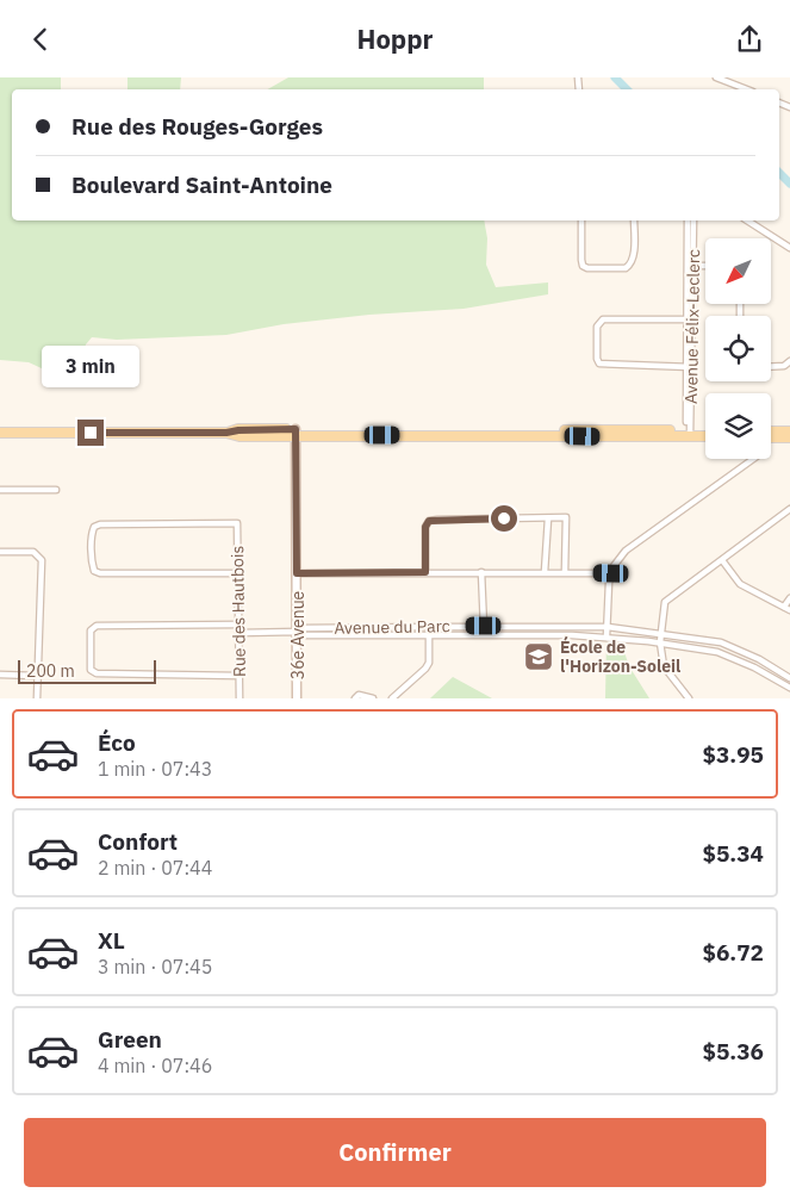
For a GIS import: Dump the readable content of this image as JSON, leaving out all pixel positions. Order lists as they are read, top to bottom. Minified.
{"streets":{"street":["Avenue Félix-Leclerc","Rue des Hautbois","Avenue du Parc","36e Avenue"]},"crossings":[["Rue des Hautbois","Avenue du Parc"],["Avenue du Parc","36e Avenue"]],"places":{"school or university":["École de l'Horizon-Soleil"]},"scale_bar":"200 m","north":"bottom left","page":{"header":"Hoppr","banner":["Rue des Rouges-Gorges","Boulevard Saint-Antoine"],"bubble":"3 min","scale":"200 m","list":[{"name":"Éco","note":"1 min · 07:43","value":"$3.95"},{"name":"Confort","note":"2 min · 07:44","value":"$5.34"},{"name":"XL","note":"3 min · 07:45","value":"$6.72"},{"name":"Green","note":"4 min · 07:46","value":"$5.36"}],"buttons":"Confirmer"}}
